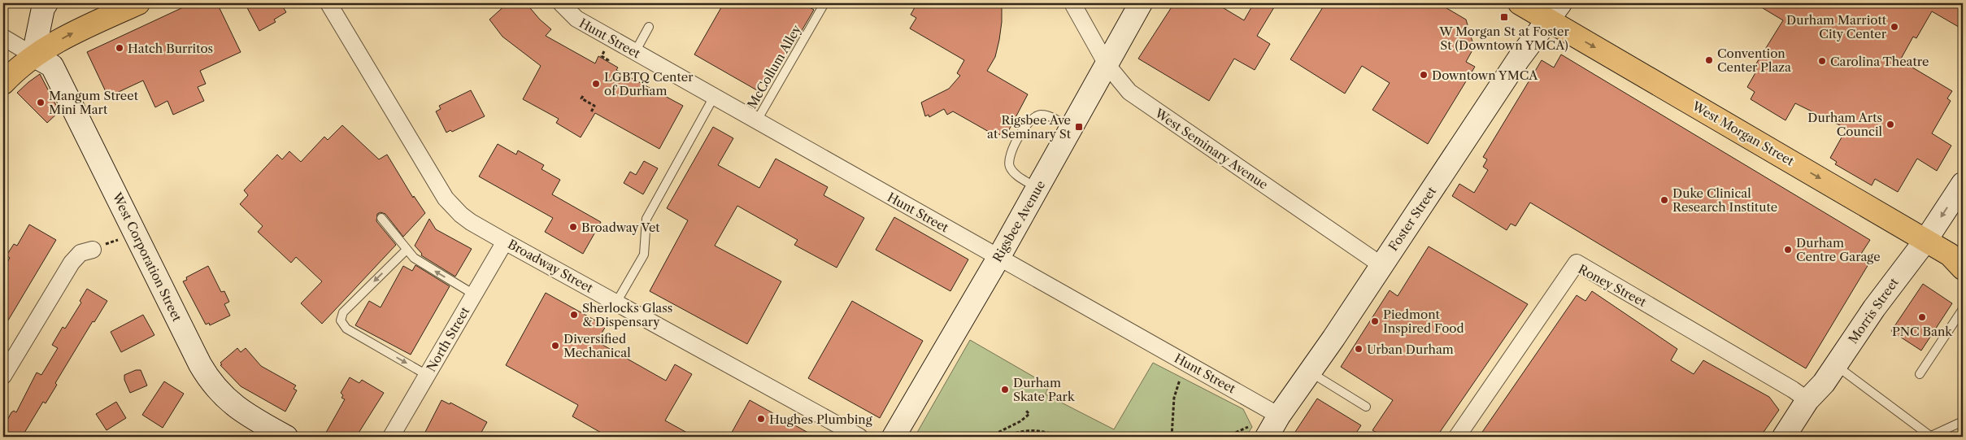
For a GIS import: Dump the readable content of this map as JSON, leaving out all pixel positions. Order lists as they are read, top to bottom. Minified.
{"streets":{"main road":["West Morgan Street"],"street":["Hunt Street","West Seminary Avenue","Foster Street","Rigsbee Avenue","West Corporation Street","Broadway Street","Roney Street","Morris Street","North Street"],"lane":["McCollum Alley"]},"crossings":[["Hunt Street","McCollum Alley"],["Hunt Street","Foster Street"],["Hunt Street","Rigsbee Avenue"],["West Morgan Street","Foster Street"],["West Morgan Street","Morris Street"],["West Seminary Avenue","Foster Street"],["West Seminary Avenue","Rigsbee Avenue"],["Broadway Street","North Street"],["Roney Street","Morris Street"]],"one_way":["West Morgan Street"],"places":{"transit":["W Morgan St at Foster St (Downtown YMCA)","Rigsbee Ave at Seminary St"],"other":["Durham Marriott City Center","Hatch Burritos","Convention Center Plaza","Carolina Theatre","Downtown YMCA","LGBTQ Center of Durham","Mangum Street Mini Mart","Durham Arts Council","Duke Clinical Research Institute","Broadway Vet","Durham Centre Garage","Sherlocks Glass & Dispensary","PNC Bank","Piedmont Inspired Food","Diversified Mechanical","Urban Durham","Durham Skate Park","Hughes Plumbing"]}}
